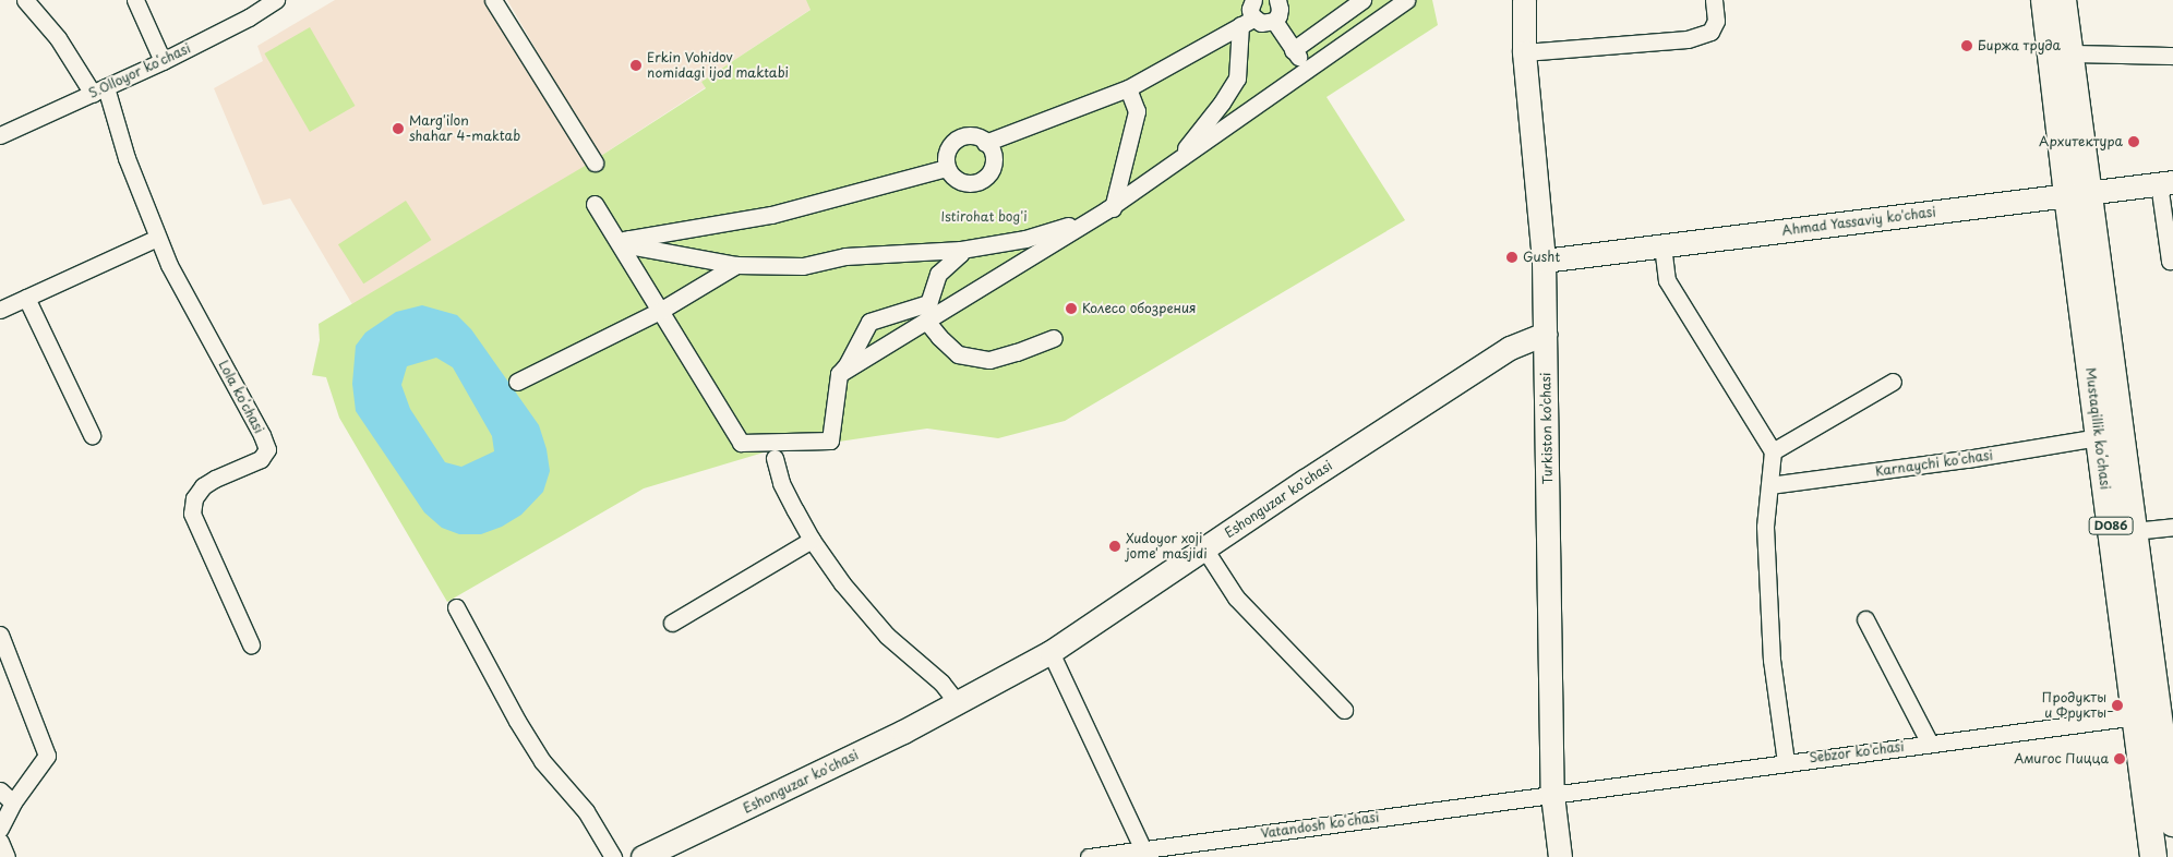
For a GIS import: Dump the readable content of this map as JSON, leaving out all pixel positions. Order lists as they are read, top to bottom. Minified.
{"streets":{"main road":["Ahmad Yassaviy ko'chasi","Turkiston ko’chasi","Mustaqillik koʻchasi","Eshonguzar ko'chasi","D086"],"street":["S.Olloyor koʻchasi","Lola koʻchasi","Karnaychi koʻchasi","Sebzor ko'chasi","Vatandosh koʻchasi"]},"crossings":[["S.Olloyor koʻchasi","Lola koʻchasi"],["Ahmad Yassaviy ko'chasi","Turkiston ko’chasi"],["Ahmad Yassaviy ko'chasi","Mustaqillik koʻchasi"],["Turkiston ko’chasi","Eshonguzar ko'chasi"],["Turkiston ko’chasi","Vatandosh koʻchasi"],["Mustaqillik koʻchasi","Karnaychi koʻchasi"],["Mustaqillik koʻchasi","Sebzor ko'chasi"],["Sebzor ko'chasi","Vatandosh koʻchasi"]],"parks":["Istirohat bog'i"],"places":["Биржа труда","Erkin Vohidov nomidagi ijod maktabi","Marg'ilon shahar 4-maktab","Архитектура","Gusht","Колесо обозрения","Xudoyor xoji jome' masjidi","Продукты и Фрукты","Амигос Пицца"]}
